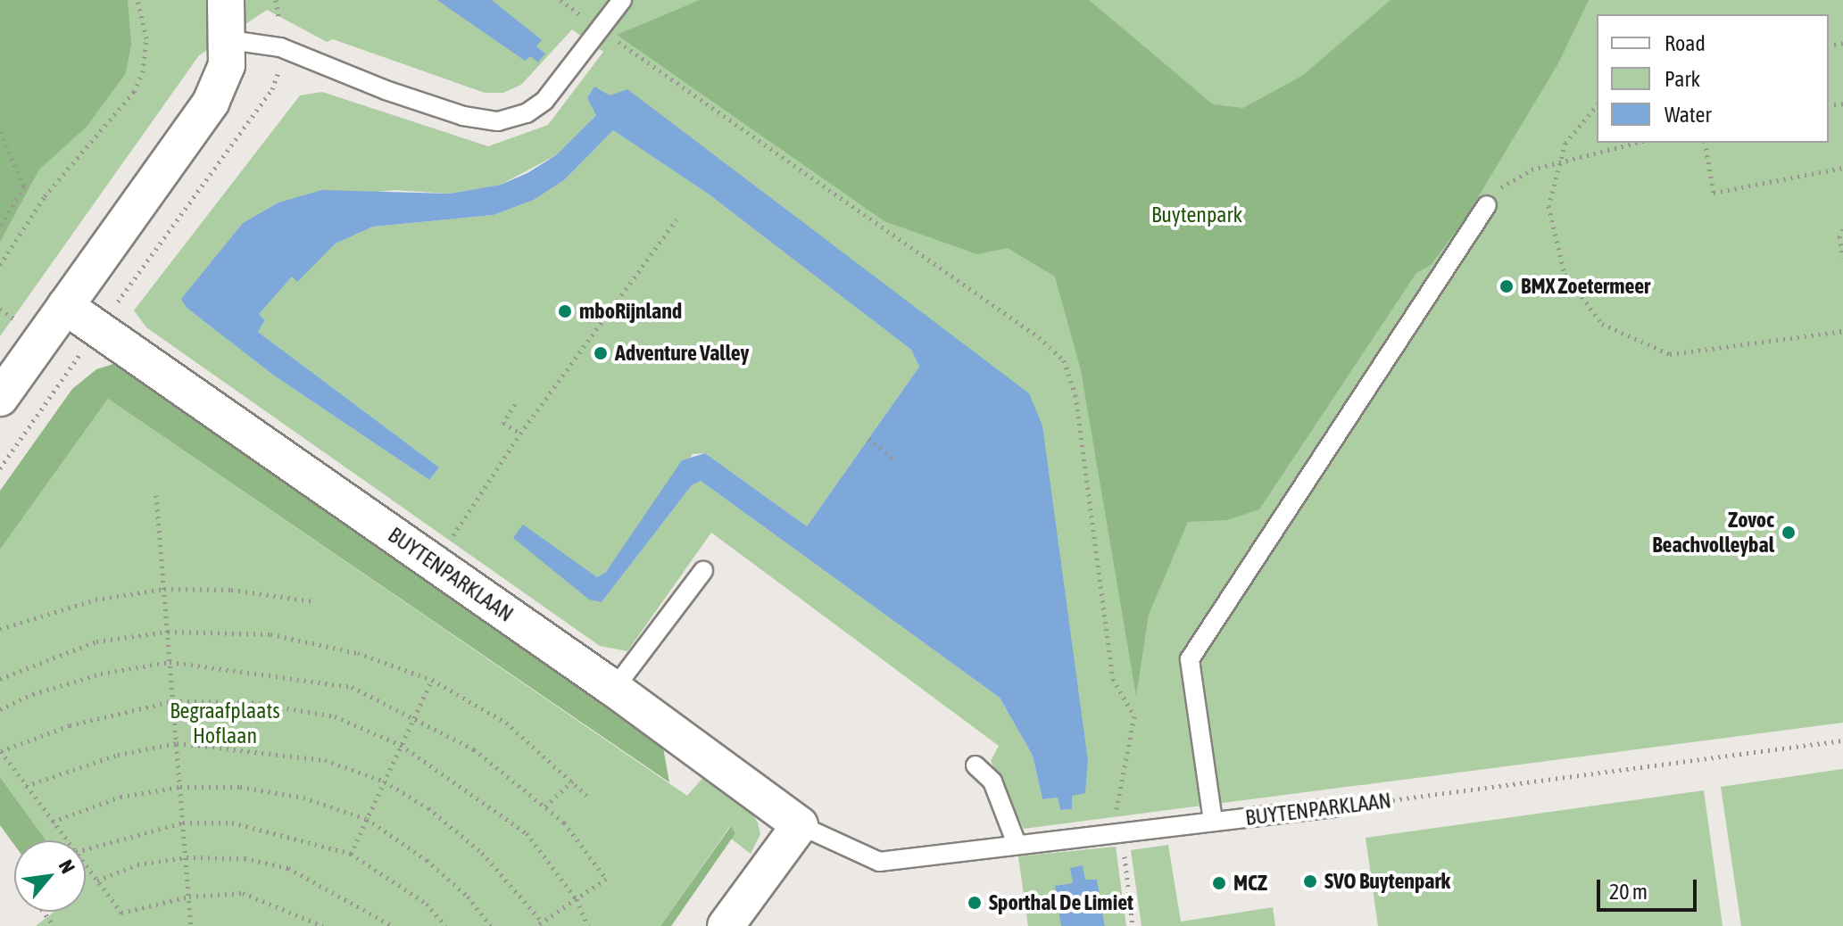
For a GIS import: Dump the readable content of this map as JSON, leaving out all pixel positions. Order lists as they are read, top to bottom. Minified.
{"streets":{"street":["BUYTENPARKLAAN"]},"parks":["Buytenpark","Begraafplaats Hoflaan"],"places":["BMX Zoetermeer","mboRijnland","Adventure Valley","Zovoc Beachvolleybal","SVO Buytenpark","MCZ","Sporthal De Limiet"],"legend":["Road","Park","Water"],"scale_bar":"20 m","north":"top right"}
